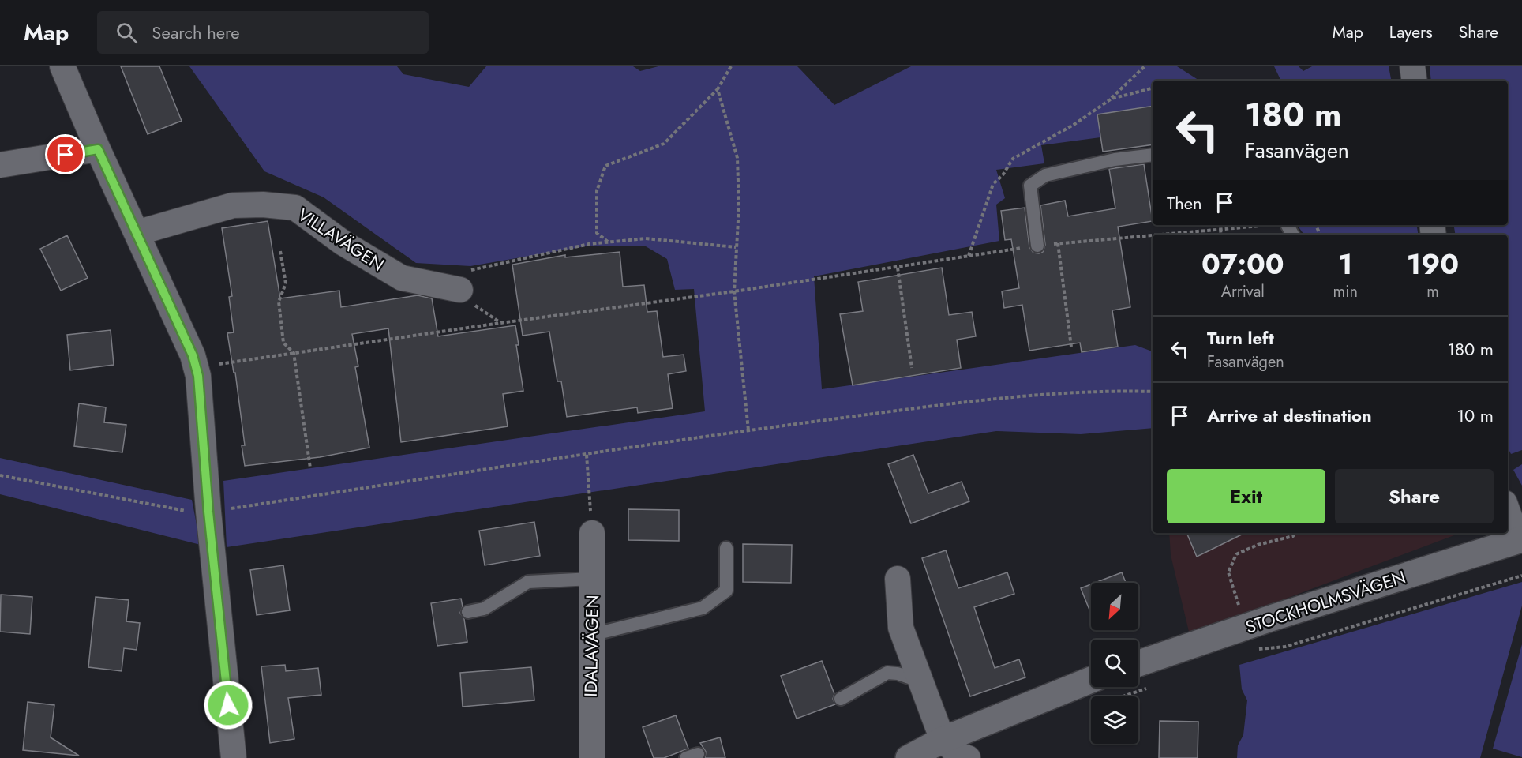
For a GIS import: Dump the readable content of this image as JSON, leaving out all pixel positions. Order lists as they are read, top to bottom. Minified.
{"streets":{"street":["VILLAVÄGEN","STOCKHOLMSVÄGEN","IDALAVÄGEN"]},"north":"bottom left","page":{"header":"Map","search":"Search here","nav":["Map","Layers","Share"],"turn":["180 m","Fasanvägen"],"then":"Then","eta":["07:00","Arrival","1","min","190","m"],"list":[{"name":"Turn left","note":"Fasanvägen","value":"180 m"},{"name":"Arrive at destination","value":"10 m"}],"buttons":["Exit","Share"]}}
